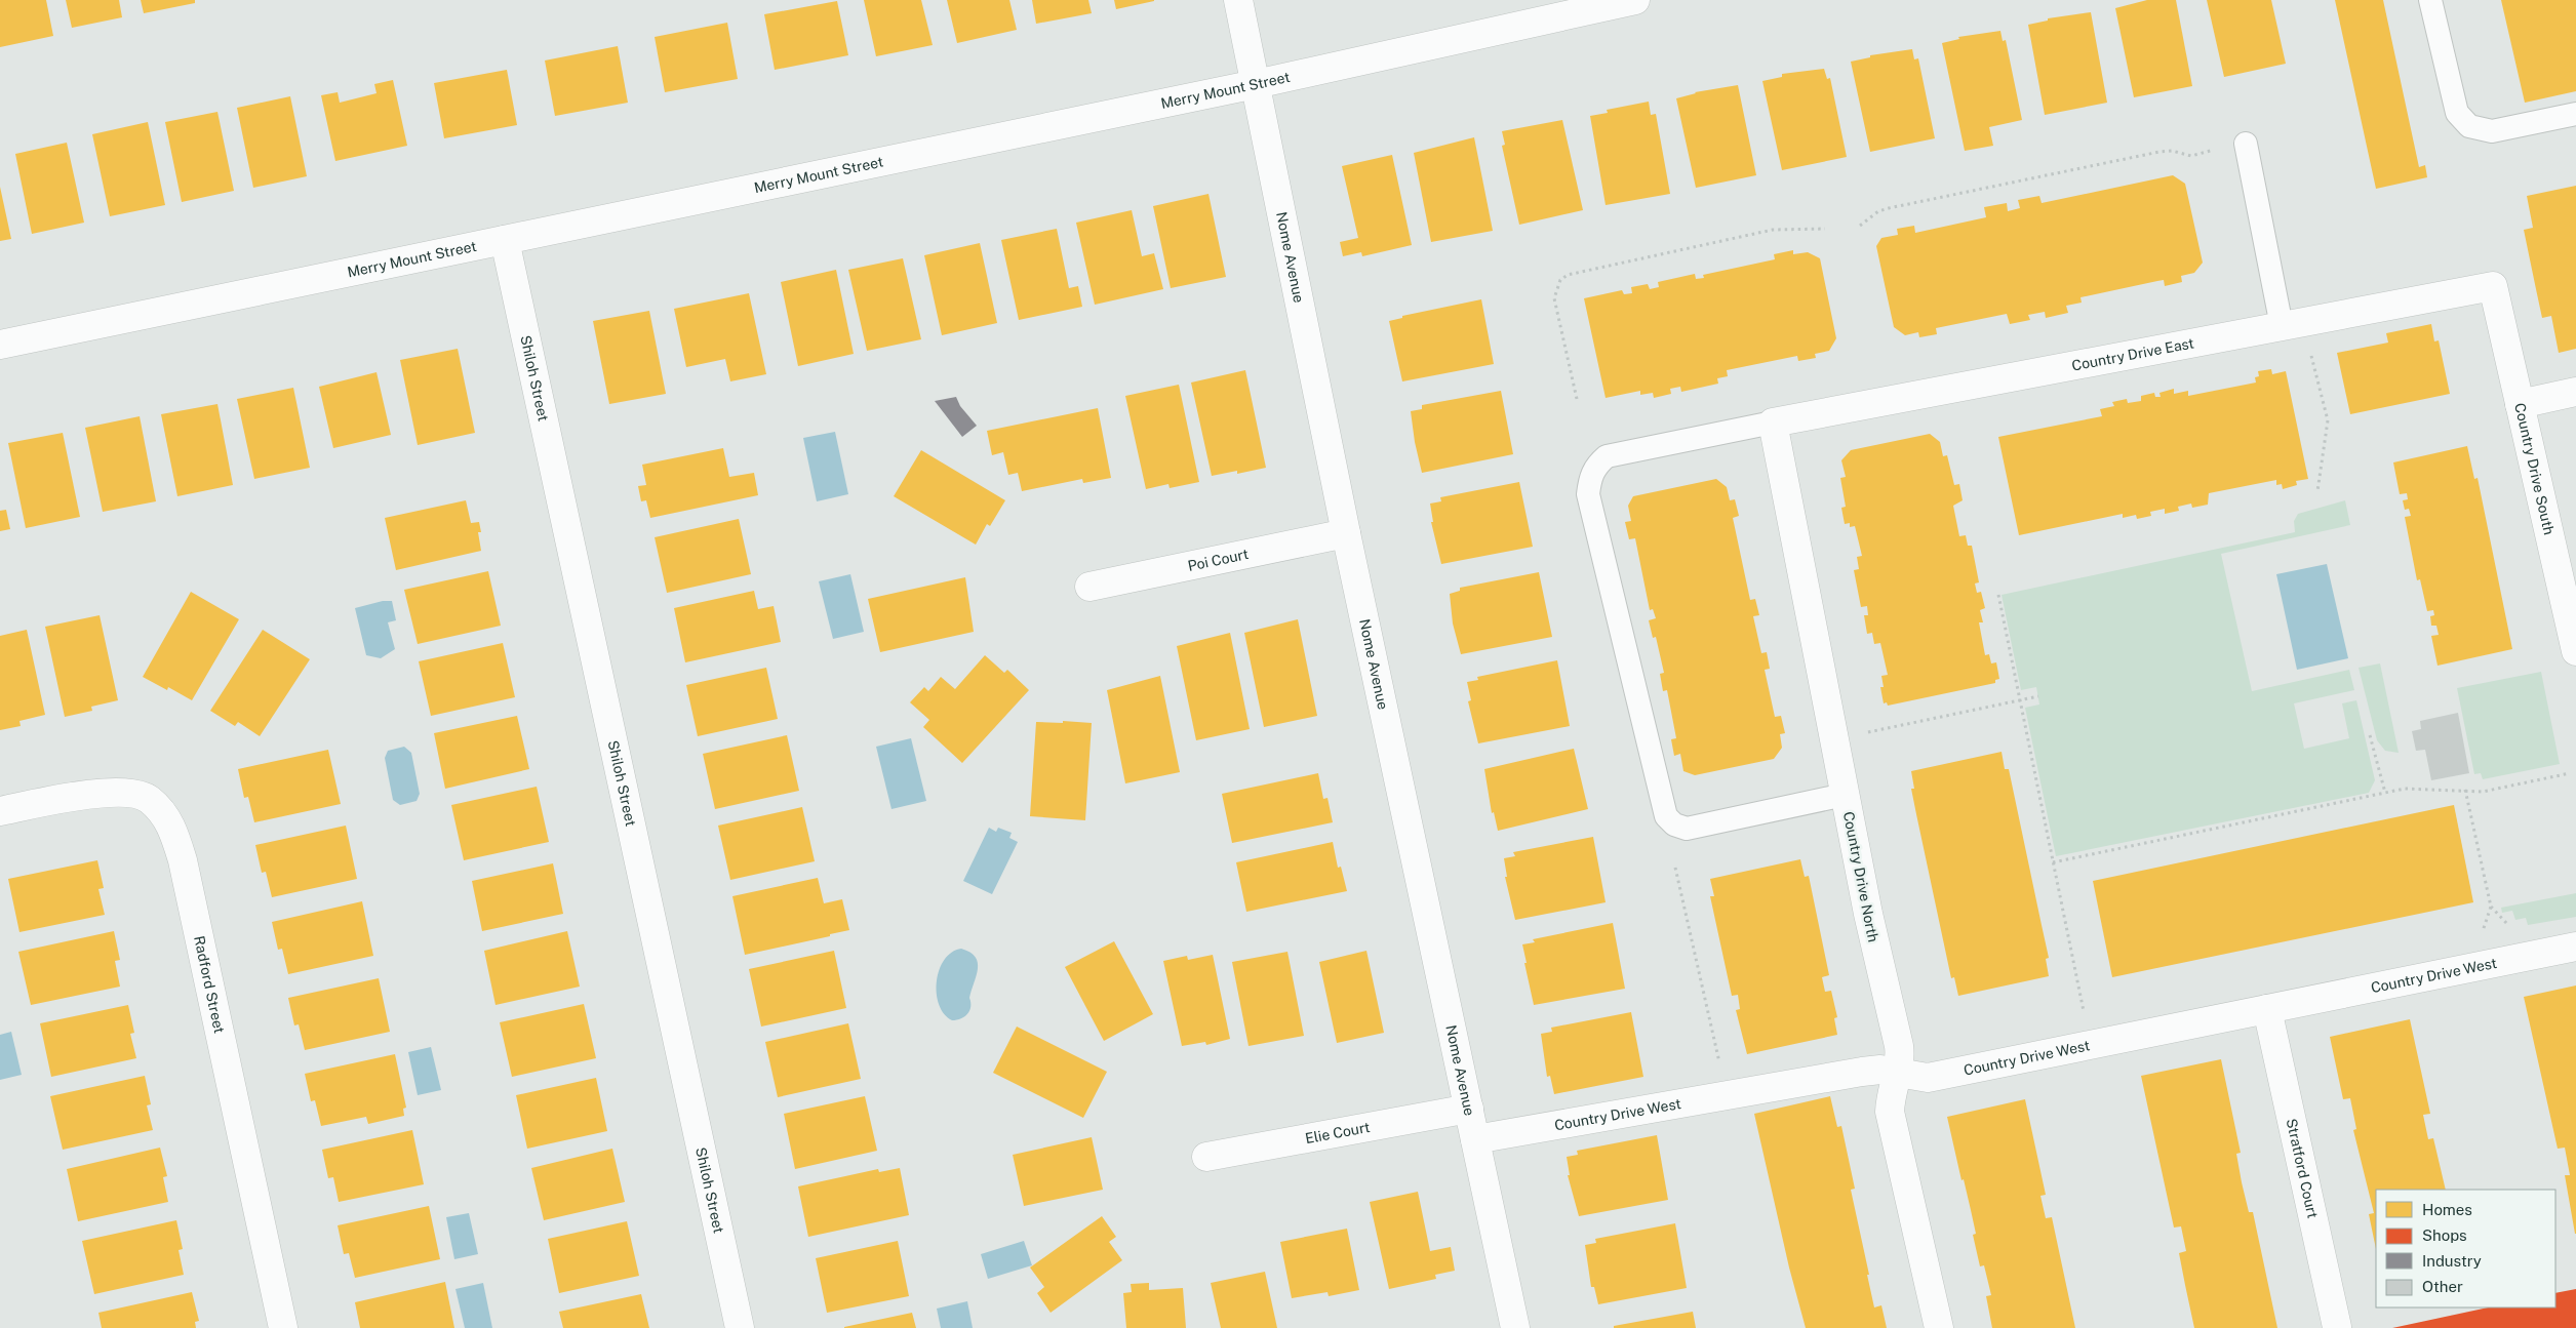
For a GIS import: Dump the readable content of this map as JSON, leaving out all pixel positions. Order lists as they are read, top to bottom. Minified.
{"streets":{"street":["Merry Mount Street","Nome Avenue","Country Drive East","Shiloh Street","Country Drive South","Poi Court","Country Drive North","Country Drive West","Radford Street","Elie Court","Stratford Court"]},"crossings":[["Merry Mount Street","Nome Avenue"],["Merry Mount Street","Shiloh Street"],["Nome Avenue","Poi Court"],["Nome Avenue","Country Drive West"],["Nome Avenue","Elie Court"],["Country Drive East","Country Drive South"],["Country Drive East","Country Drive North"],["Country Drive North","Country Drive West"],["Country Drive West","Stratford Court"]],"legend":["Homes","Shops","Industry","Other"]}
